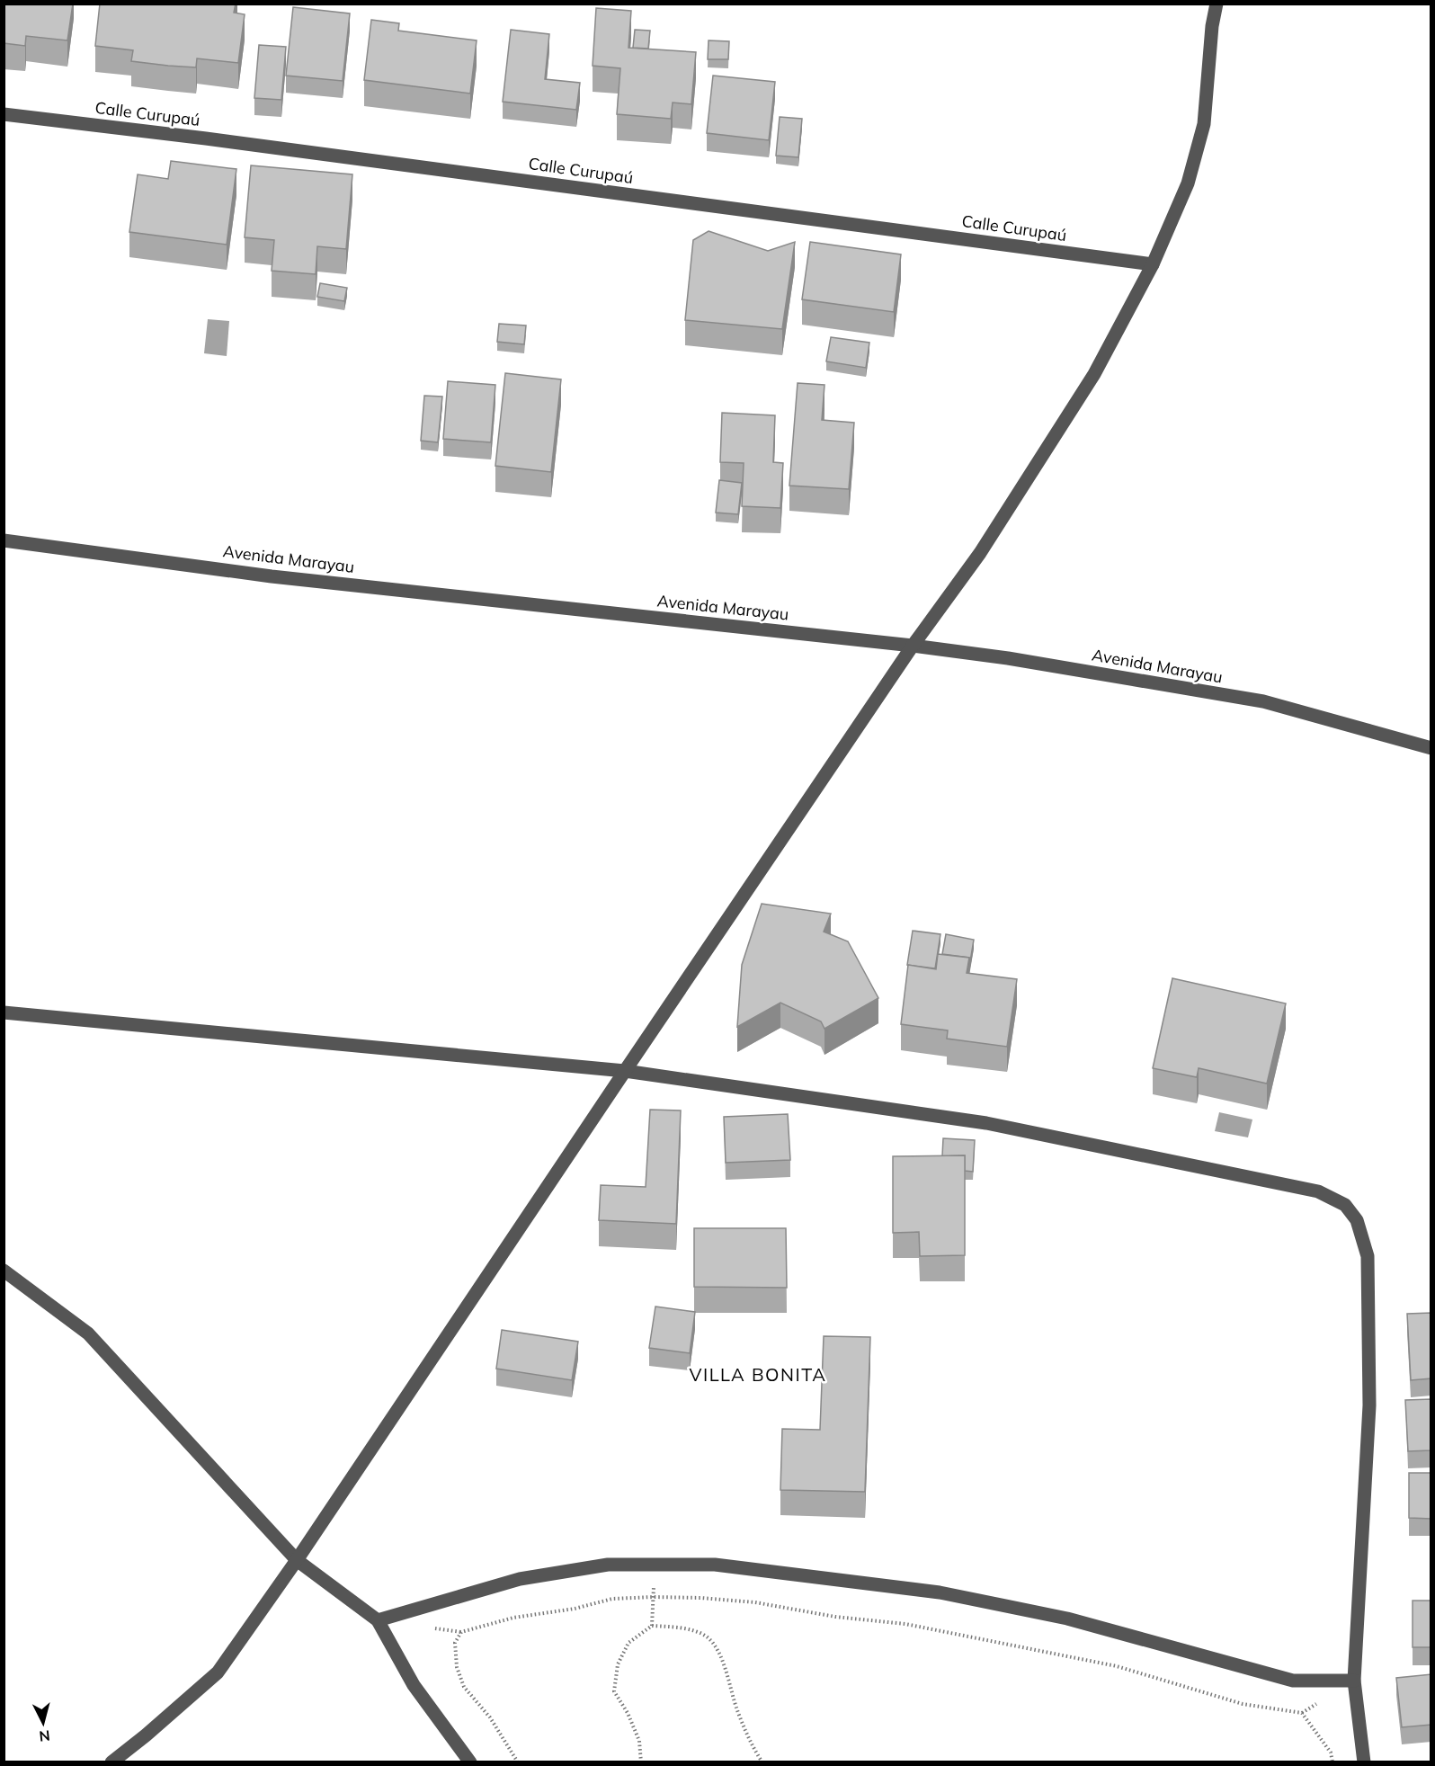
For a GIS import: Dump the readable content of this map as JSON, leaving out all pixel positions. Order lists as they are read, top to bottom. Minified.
{"streets":{"street":["Calle Curupaú","Avenida Marayau"]},"districts":["VILLA BONITA"],"north":"bottom"}
